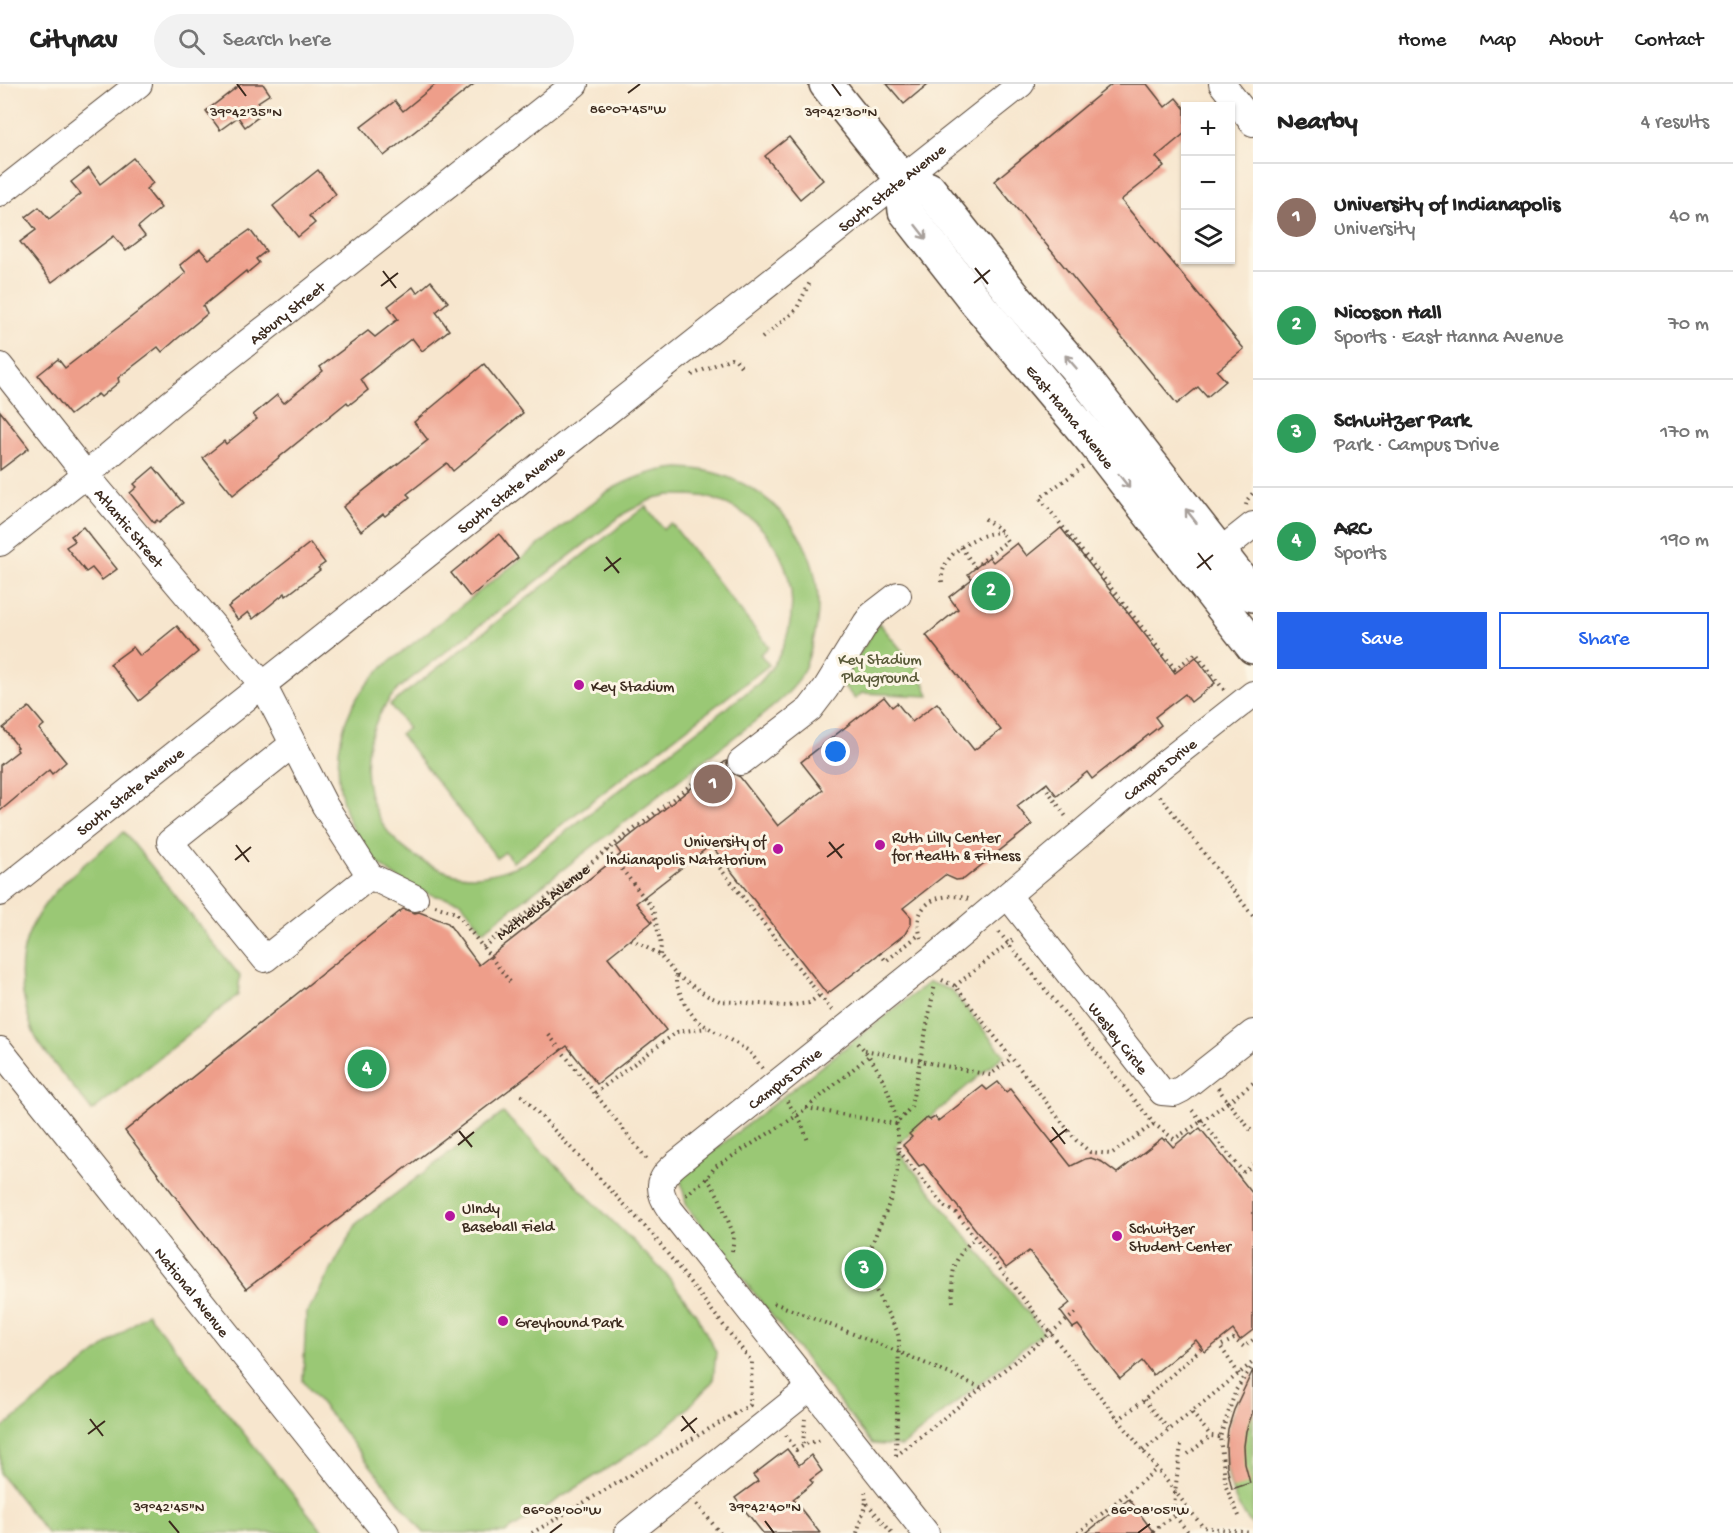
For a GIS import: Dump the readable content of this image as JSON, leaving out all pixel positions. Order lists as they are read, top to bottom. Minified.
{"streets":{"main road":["East Hanna Avenue"],"street":["South State Avenue","Asbury Street","Atlantic Street","Campus Drive","Wesley Circle","National Avenue"],"path":["Mathews Avenue"]},"crossings":[["South State Avenue","East Hanna Avenue"],["South State Avenue","Atlantic Street"],["Asbury Street","Atlantic Street"],["Campus Drive","Wesley Circle"]],"parks":["Key Stadium Playground"],"places":["Key Stadium","Ruth Lilly Center for Health & Fitness","University of Indianapolis Natatorium","UIndy Baseball Field","Schwitzer Student Center","Greyhound Park"],"page":{"header":"Citynav","search":"Search here","nav":["Home","Map","About","Contact"],"heading":["Nearby","4 results"],"map_buttons":["+","−"],"list":[{"mark":"1","name":"University of Indianapolis","note":"University","value":"40 m"},{"mark":"2","name":"Nicoson Hall","note":"Sports · East Hanna Avenue","value":"70 m"},{"mark":"3","name":"Schwitzer Park","note":"Park · Campus Drive","value":"170 m"},{"mark":"4","name":"ARC","note":"Sports","value":"190 m"}],"pins":["2","1","4","3"],"buttons":["Save","Share"]},"coordinates":["86°07'45\"W","39°42'35\"N","39°42'30\"N","39°42'45\"N","39°42'40\"N","86°08'00\"W","86°08'05\"W"]}
